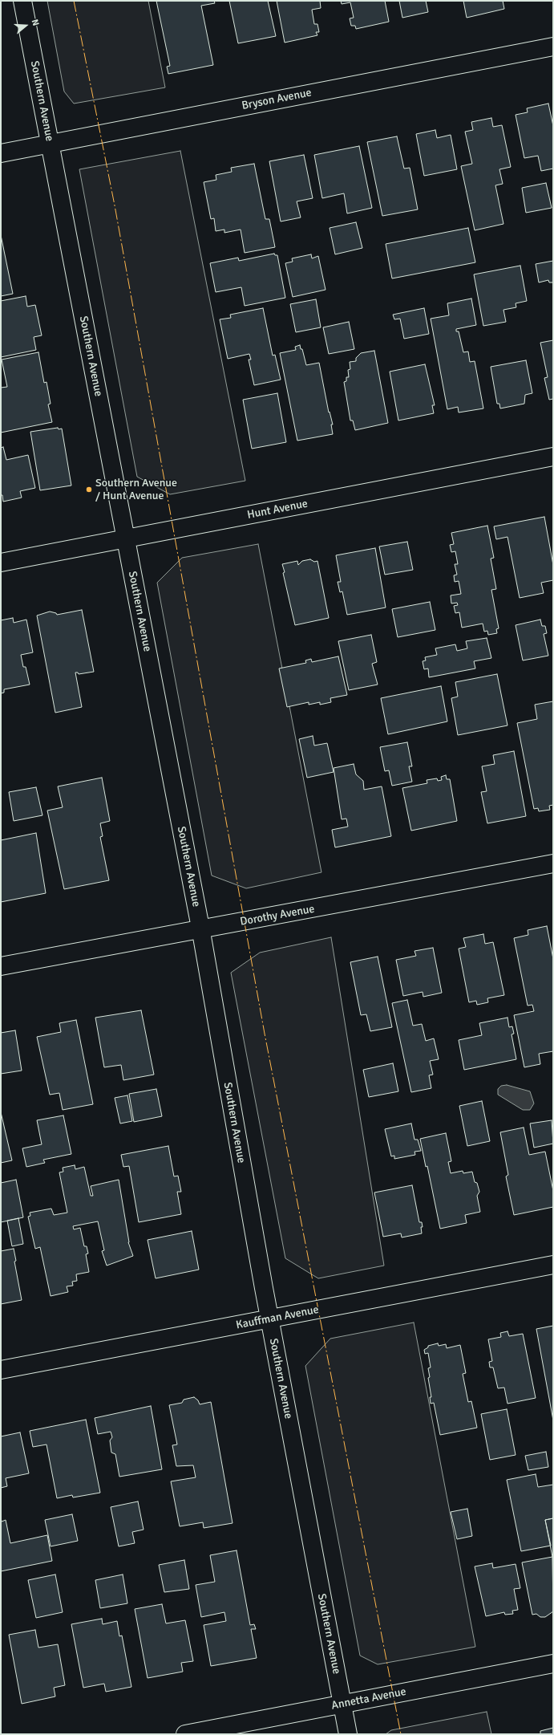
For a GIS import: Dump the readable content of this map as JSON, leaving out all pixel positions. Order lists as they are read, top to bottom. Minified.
{"streets":{"street":["Bryson Avenue","Southern Avenue","Hunt Avenue","Dorothy Avenue","Kauffman Avenue","Annetta Avenue"]},"crossings":[["Bryson Avenue","Southern Avenue"],["Southern Avenue","Hunt Avenue"],["Southern Avenue","Dorothy Avenue"],["Southern Avenue","Kauffman Avenue"],["Southern Avenue","Annetta Avenue"]],"places":["Southern Avenue / Hunt Avenue"],"north":"right"}
